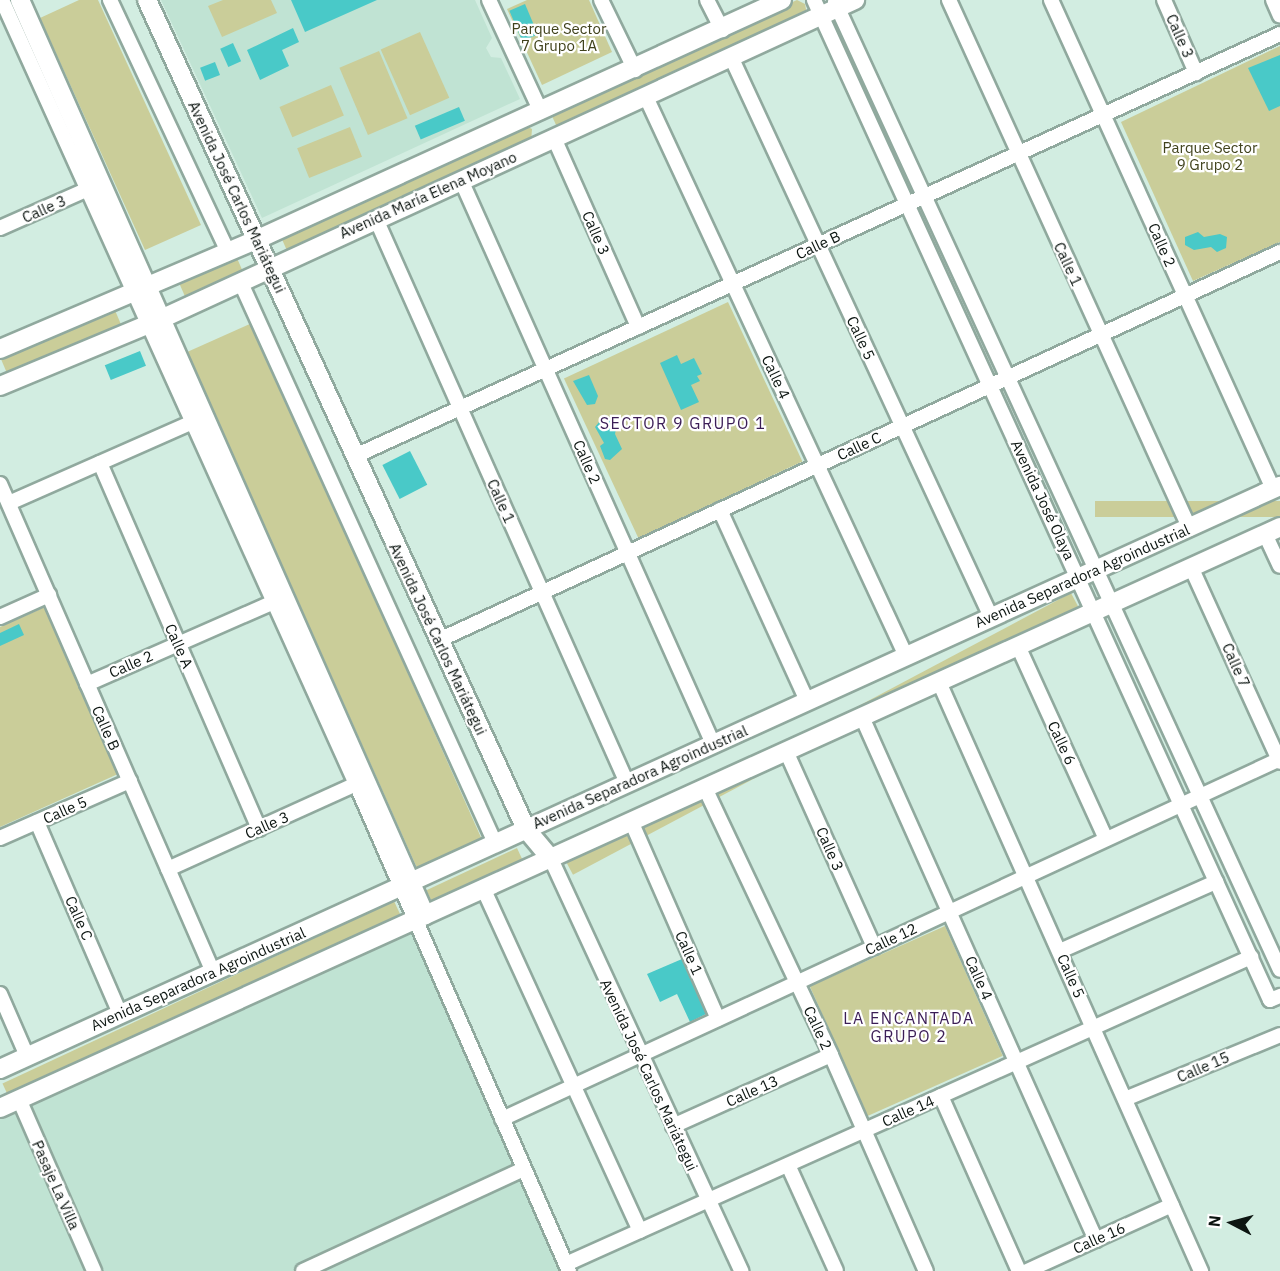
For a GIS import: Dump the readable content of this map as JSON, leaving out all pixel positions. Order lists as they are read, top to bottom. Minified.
{"streets":{"street":["Calle 3","Avenida María Elena Moyano","Avenida José Carlos Mariátegui","Calle B","Calle 2","Calle 1","Calle 5","Calle 4","Calle C","Avenida José Olaya","Avenida Separadora Agroindustrial","Calle A","Calle 7","Calle 6","Calle 12","Calle 15","Calle 13","Calle 14","Pasaje La Villa","Calle 16"]},"crossings":[["Calle 3","Avenida María Elena Moyano"],["Calle 3","Calle B"],["Calle 3","Calle A"],["Calle 3","Calle 12"],["Avenida María Elena Moyano","Avenida José Carlos Mariátegui"],["Avenida María Elena Moyano","Calle 2"],["Avenida María Elena Moyano","Calle 1"],["Avenida María Elena Moyano","Calle 5"],["Avenida María Elena Moyano","Calle 4"],["Avenida María Elena Moyano","Avenida José Olaya"],["Avenida José Carlos Mariátegui","Calle B"],["Avenida José Carlos Mariátegui","Calle C"],["Avenida José Carlos Mariátegui","Avenida Separadora Agroindustrial"],["Avenida José Carlos Mariátegui","Calle 12"],["Avenida José Carlos Mariátegui","Calle 13"],["Avenida José Carlos Mariátegui","Calle 14"],["Calle B","Calle 2"],["Calle B","Calle 1"],["Calle B","Calle 5"],["Calle B","Calle 4"],["Calle B","Avenida José Olaya"],["Calle B","Avenida Separadora Agroindustrial"],["Calle 2","Calle C"],["Calle 2","Avenida Separadora Agroindustrial"],["Calle 2","Calle A"],["Calle 2","Calle 12"],["Calle 2","Calle 13"],["Calle 2","Calle 14"],["Calle 1","Calle C"],["Calle 1","Avenida Separadora Agroindustrial"],["Calle 1","Calle 12"],["Calle 5","Calle C"],["Calle 5","Avenida Separadora Agroindustrial"],["Calle 5","Calle 12"],["Calle 5","Calle 15"],["Calle 5","Calle 14"],["Calle 5","Calle 16"],["Calle 4","Calle C"],["Calle 4","Avenida Separadora Agroindustrial"],["Calle 4","Calle 12"],["Calle 4","Calle 14"],["Calle 4","Calle 16"],["Calle C","Avenida José Olaya"],["Calle C","Avenida Separadora Agroindustrial"],["Avenida José Olaya","Avenida Separadora Agroindustrial"],["Avenida José Olaya","Calle 12"],["Avenida José Olaya","Calle 14"],["Calle 7","Calle 12"],["Calle 6","Calle 12"]],"districts":["SECTOR 9 GRUPO 1","LA ENCANTADA GRUPO 2"],"parks":["Parque Sector 7 Grupo 1A","Parque Sector 9 Grupo 2"],"north":"left"}
